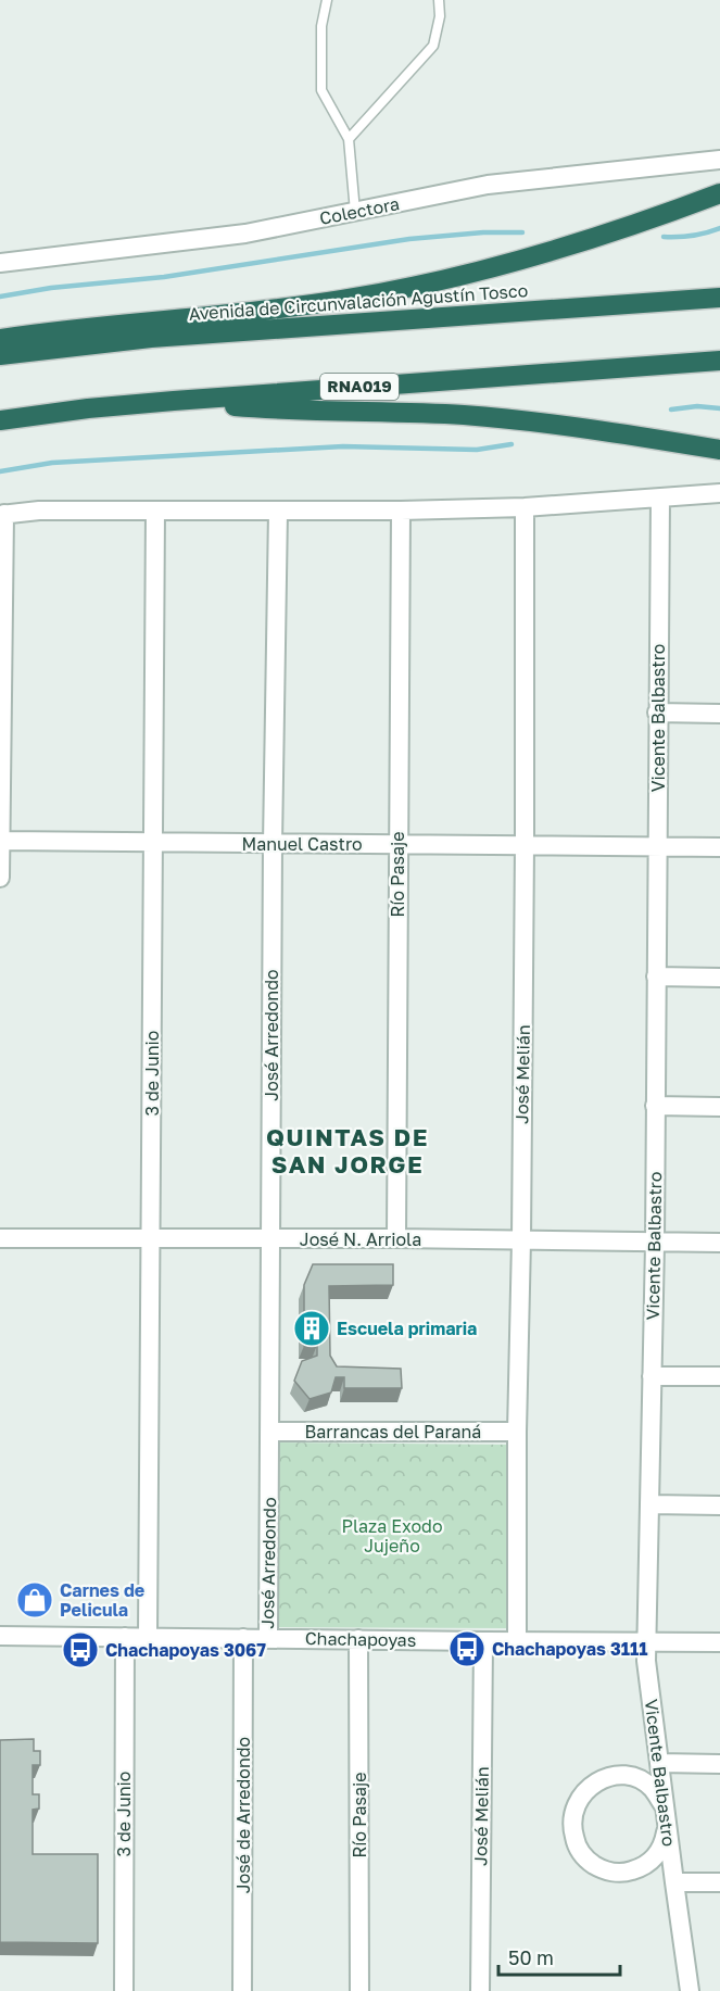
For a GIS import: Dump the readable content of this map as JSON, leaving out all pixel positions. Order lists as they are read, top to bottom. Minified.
{"streets":{"highway":["Avenida de Circunvalación Agustín Tosco","RNA019"],"street":["Colectora","Vicente Balbastro","Manuel Castro","Río Pasaje","José Arredondo","3 de Junio","José Melián","José N. Arriola","Barrancas del Paraná","Chachapoyas","José de Arredondo"]},"crossings":[["Vicente Balbastro","Manuel Castro"],["Vicente Balbastro","José N. Arriola"],["Vicente Balbastro","Chachapoyas"],["Manuel Castro","Río Pasaje"],["Manuel Castro","José Arredondo"],["Manuel Castro","3 de Junio"],["Manuel Castro","José Melián"],["Río Pasaje","José N. Arriola"],["Río Pasaje","Chachapoyas"],["José Arredondo","José N. Arriola"],["José Arredondo","Barrancas del Paraná"],["José Arredondo","Chachapoyas"],["3 de Junio","José N. Arriola"],["3 de Junio","Chachapoyas"],["José Melián","José N. Arriola"],["José Melián","Barrancas del Paraná"],["José Melián","Chachapoyas"],["Chachapoyas","José de Arredondo"]],"districts":["QUINTAS DE SAN JORGE"],"parks":["Plaza Exodo Jujeño"],"places":{"building":["Escuela primaria"],"shop":["Carnes de Pelicula"],"bus stop":["Chachapoyas 3111","Chachapoyas 3067"]},"scale_bar":"50 m"}
